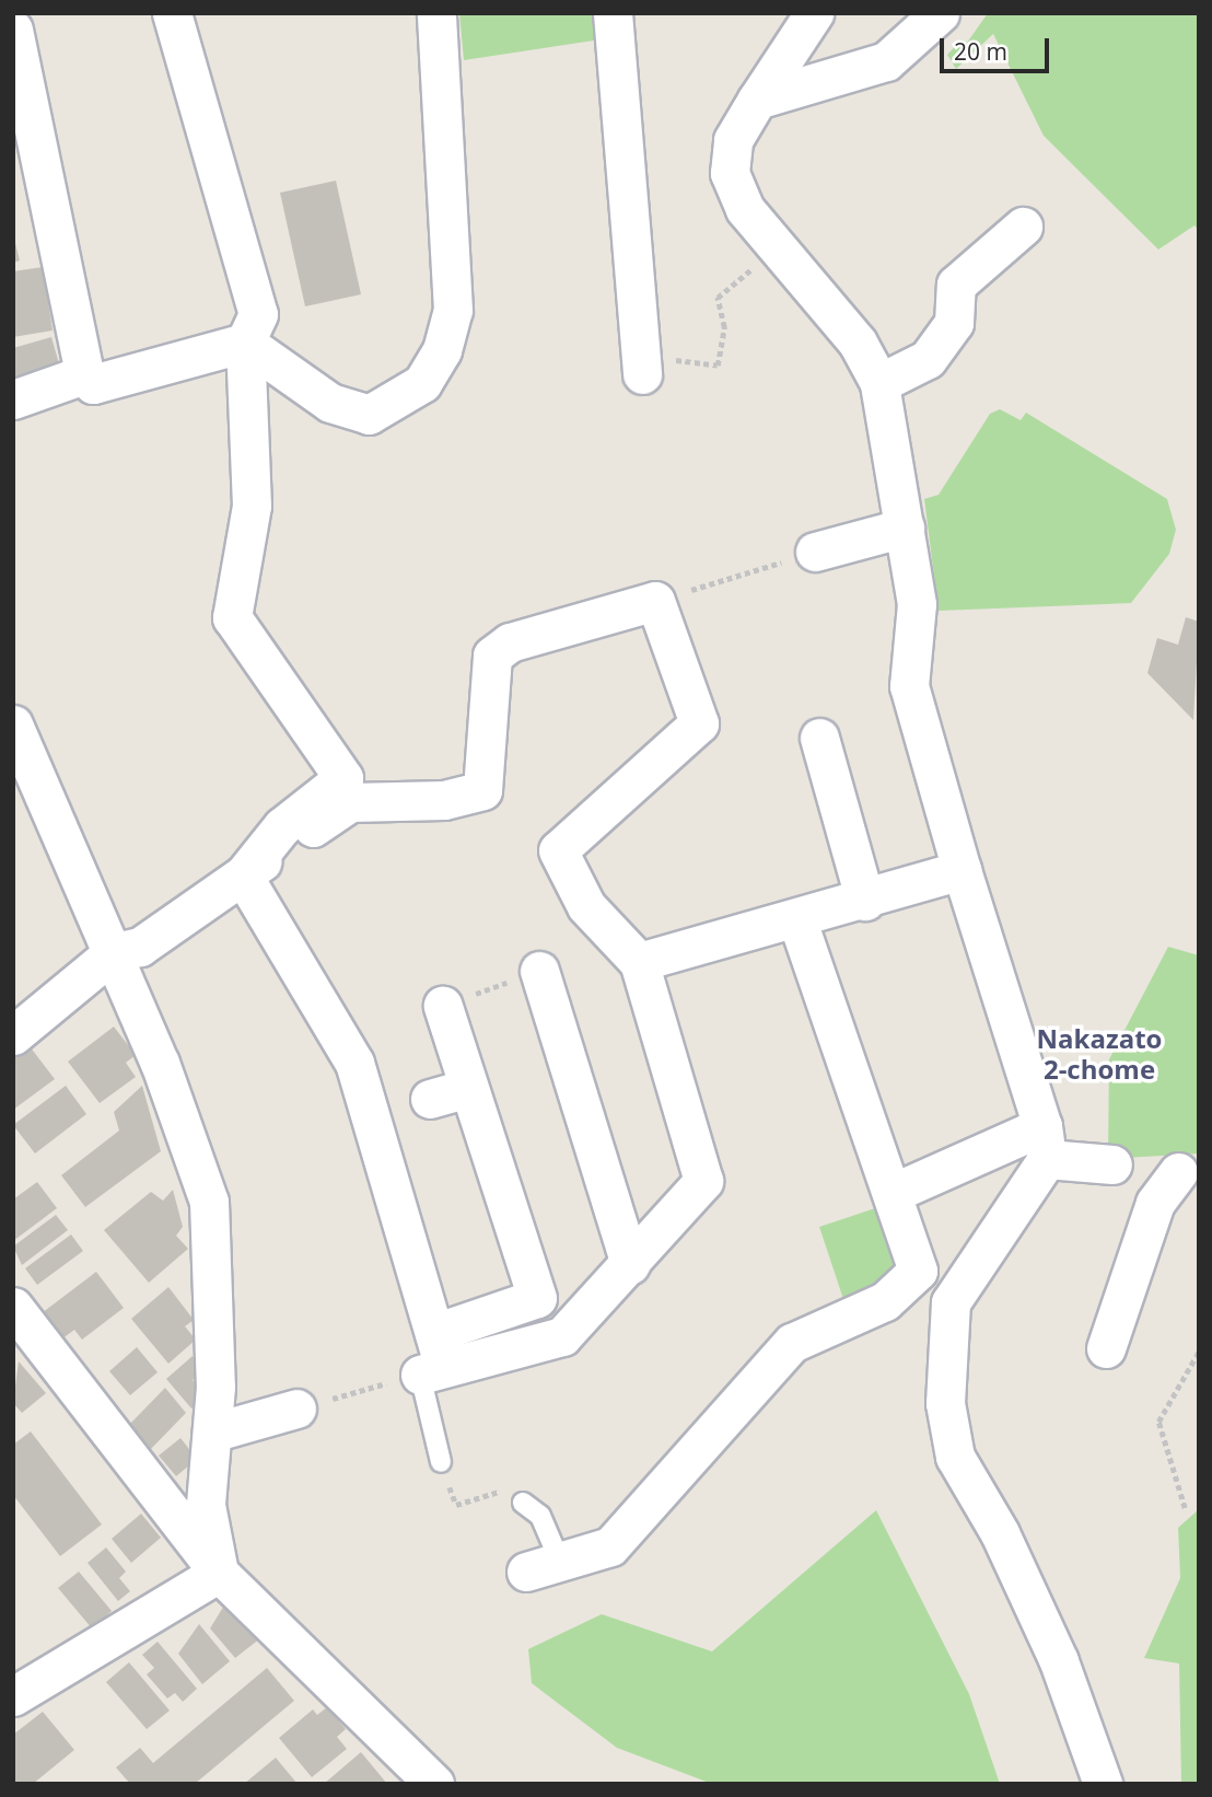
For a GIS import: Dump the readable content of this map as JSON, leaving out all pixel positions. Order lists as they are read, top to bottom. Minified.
{"districts":["Nakazato 2-chome"],"scale_bar":"20 m"}
